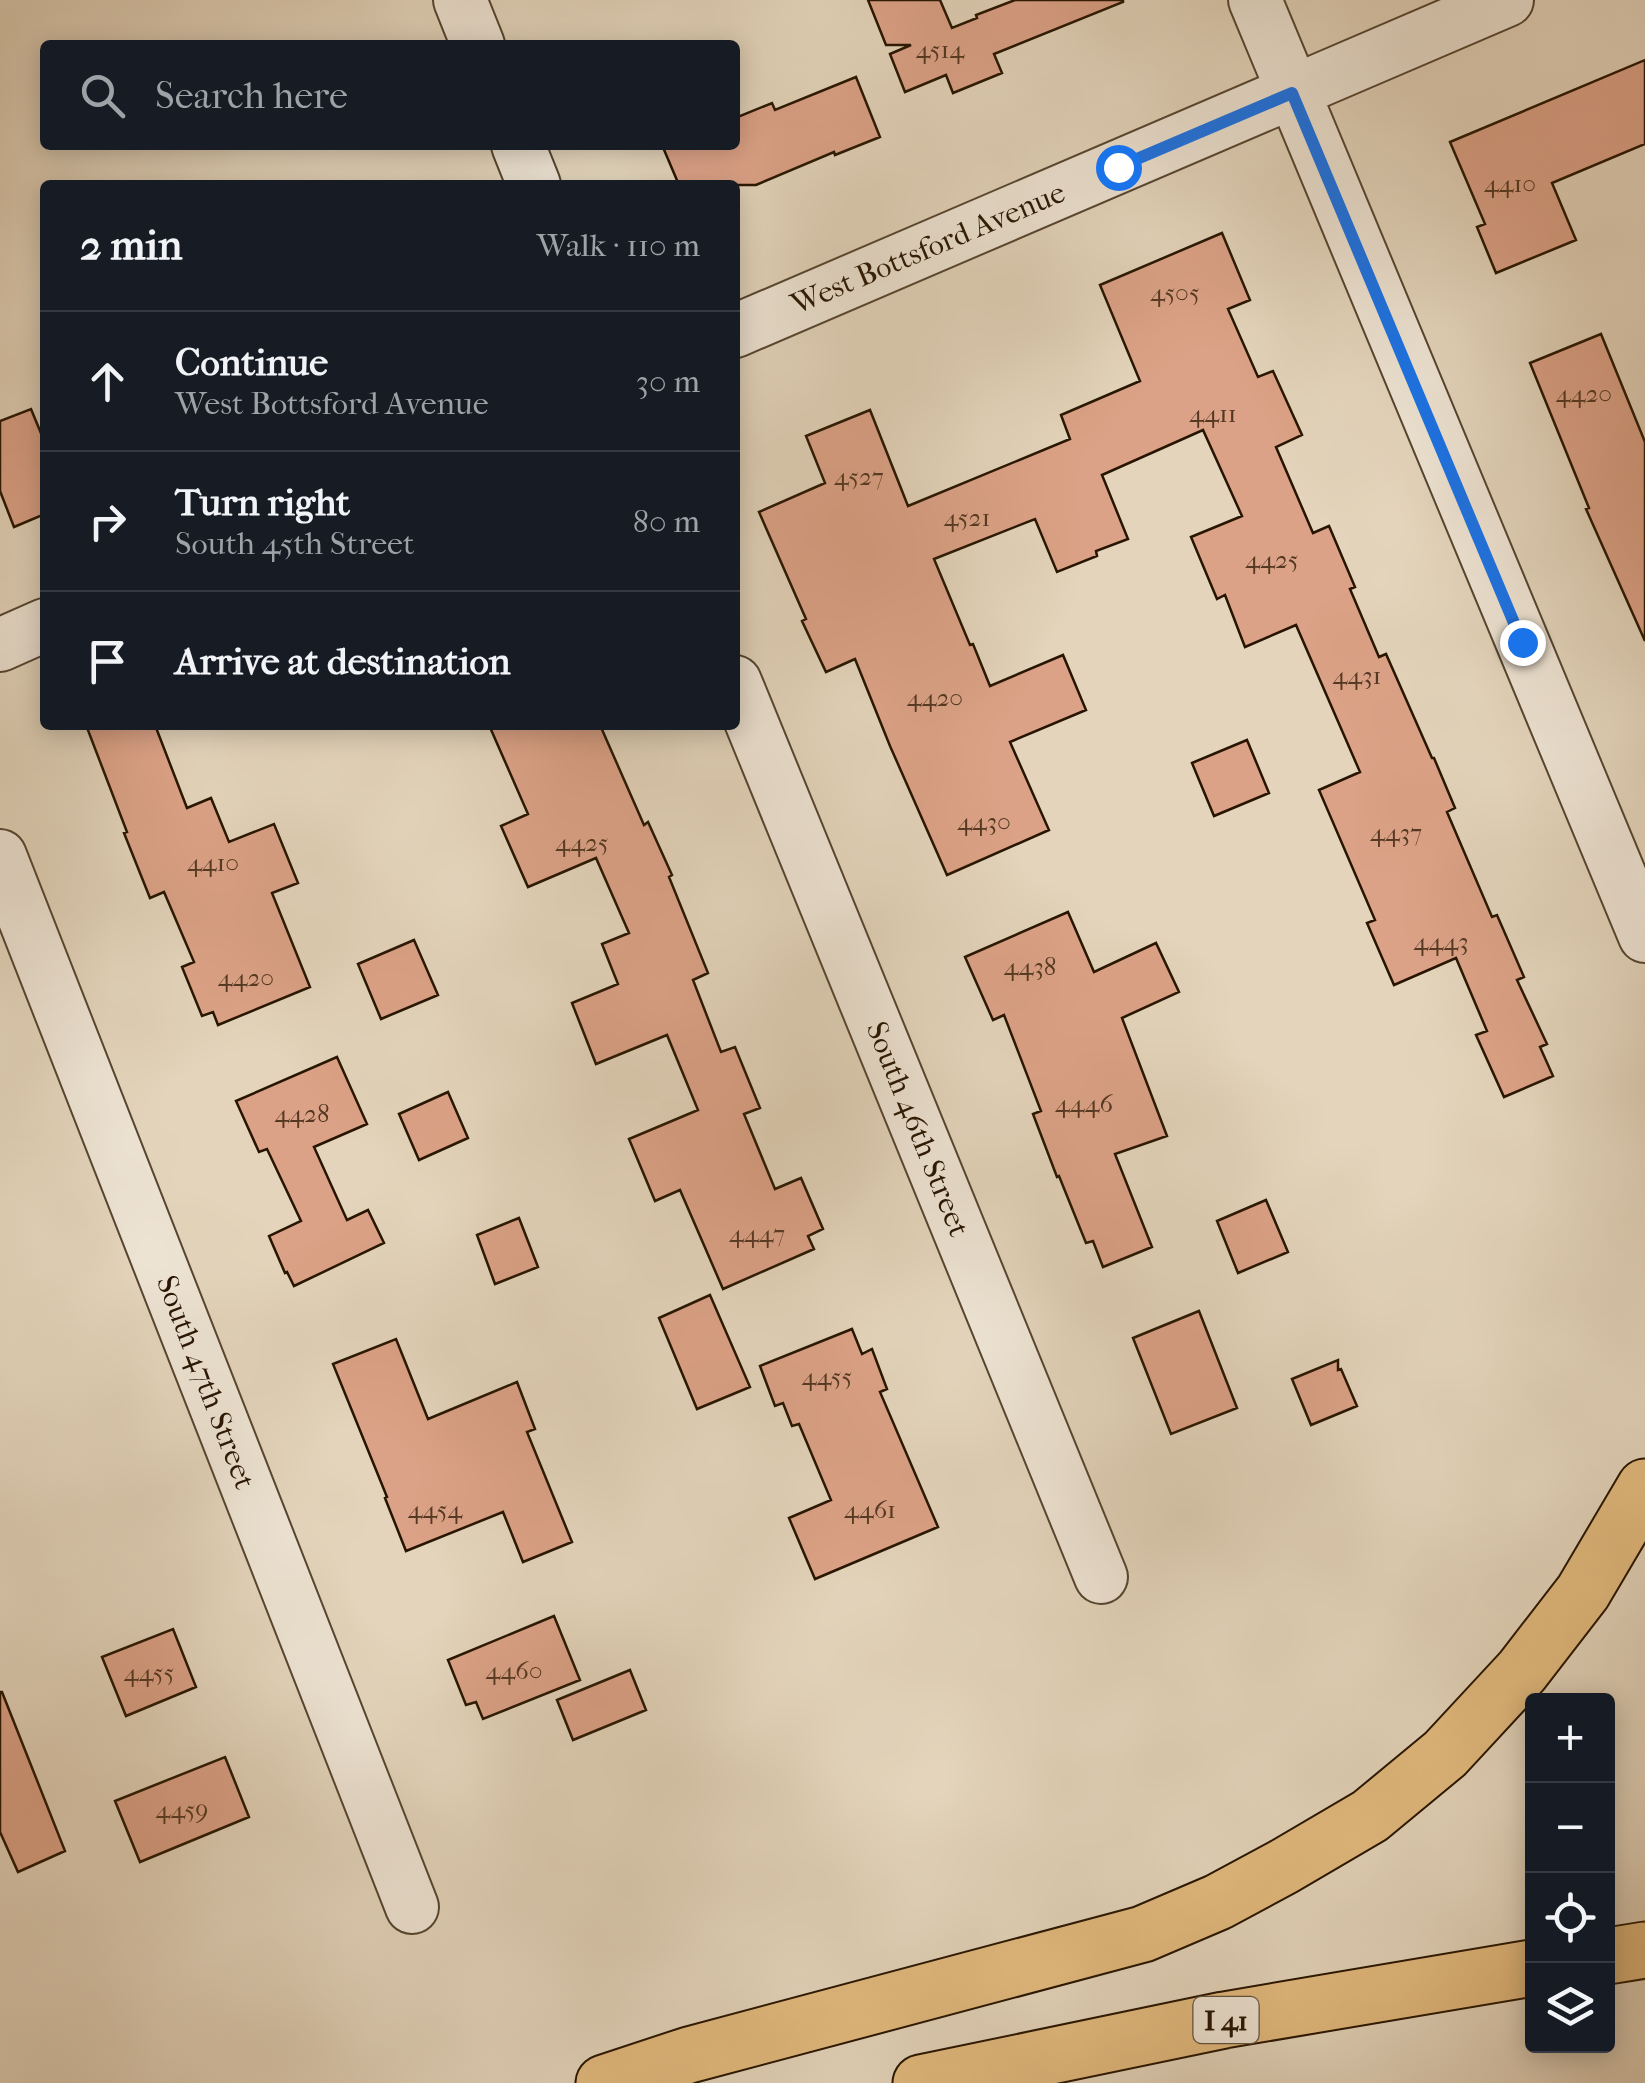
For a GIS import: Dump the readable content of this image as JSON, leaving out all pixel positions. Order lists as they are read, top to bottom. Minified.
{"streets":{"highway":["I 41"],"street":["West Bottsford Avenue","South 46th Street","South 47th Street"]},"house_numbers":["4514","4410","4505","4420","4411","4527","4521","4425","4431","4420","4430","4437","4425","4410","4443","4438","4420","4446","4428","4447","4455","4454","4461","4460","4455","4459"],"page":{"search":"Search here","heading":["2 min","Walk · 110 m"],"list":[["Continue","West Bottsford Avenue","30 m"],["Turn right","South 45th Street","80 m"],"Arrive at destination"],"map_buttons":["+","−"]}}
